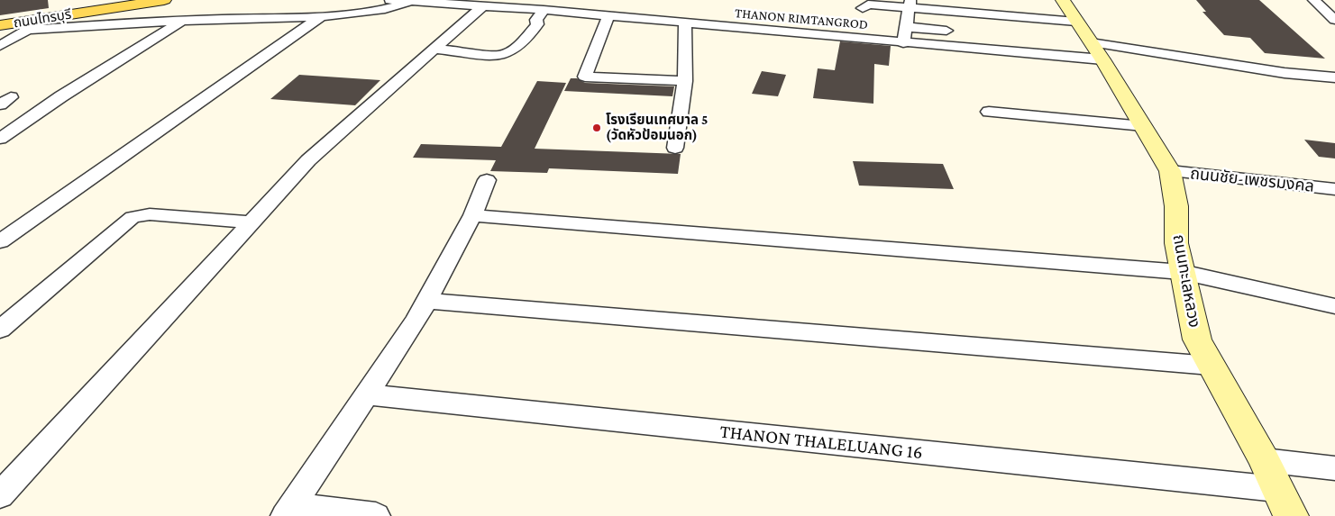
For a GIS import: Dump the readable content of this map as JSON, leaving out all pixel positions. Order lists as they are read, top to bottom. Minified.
{"streets":{"main road":["ถนนไทรบุรี","ถนนทะเลหลวง"],"street":["THANON RIMTANGROD","ถนนชัย-เพชรมงคล","THANON THALELUANG 16"]},"crossings":[["THANON RIMTANGROD","ถนนทะเลหลวง"],["ถนนชัย-เพชรมงคล","ถนนทะเลหลวง"],["ถนนทะเลหลวง","THANON THALELUANG 16"]],"places":["โรงเรียนเทศบาล 5 (วัดหัวป้อมนอก)"]}
